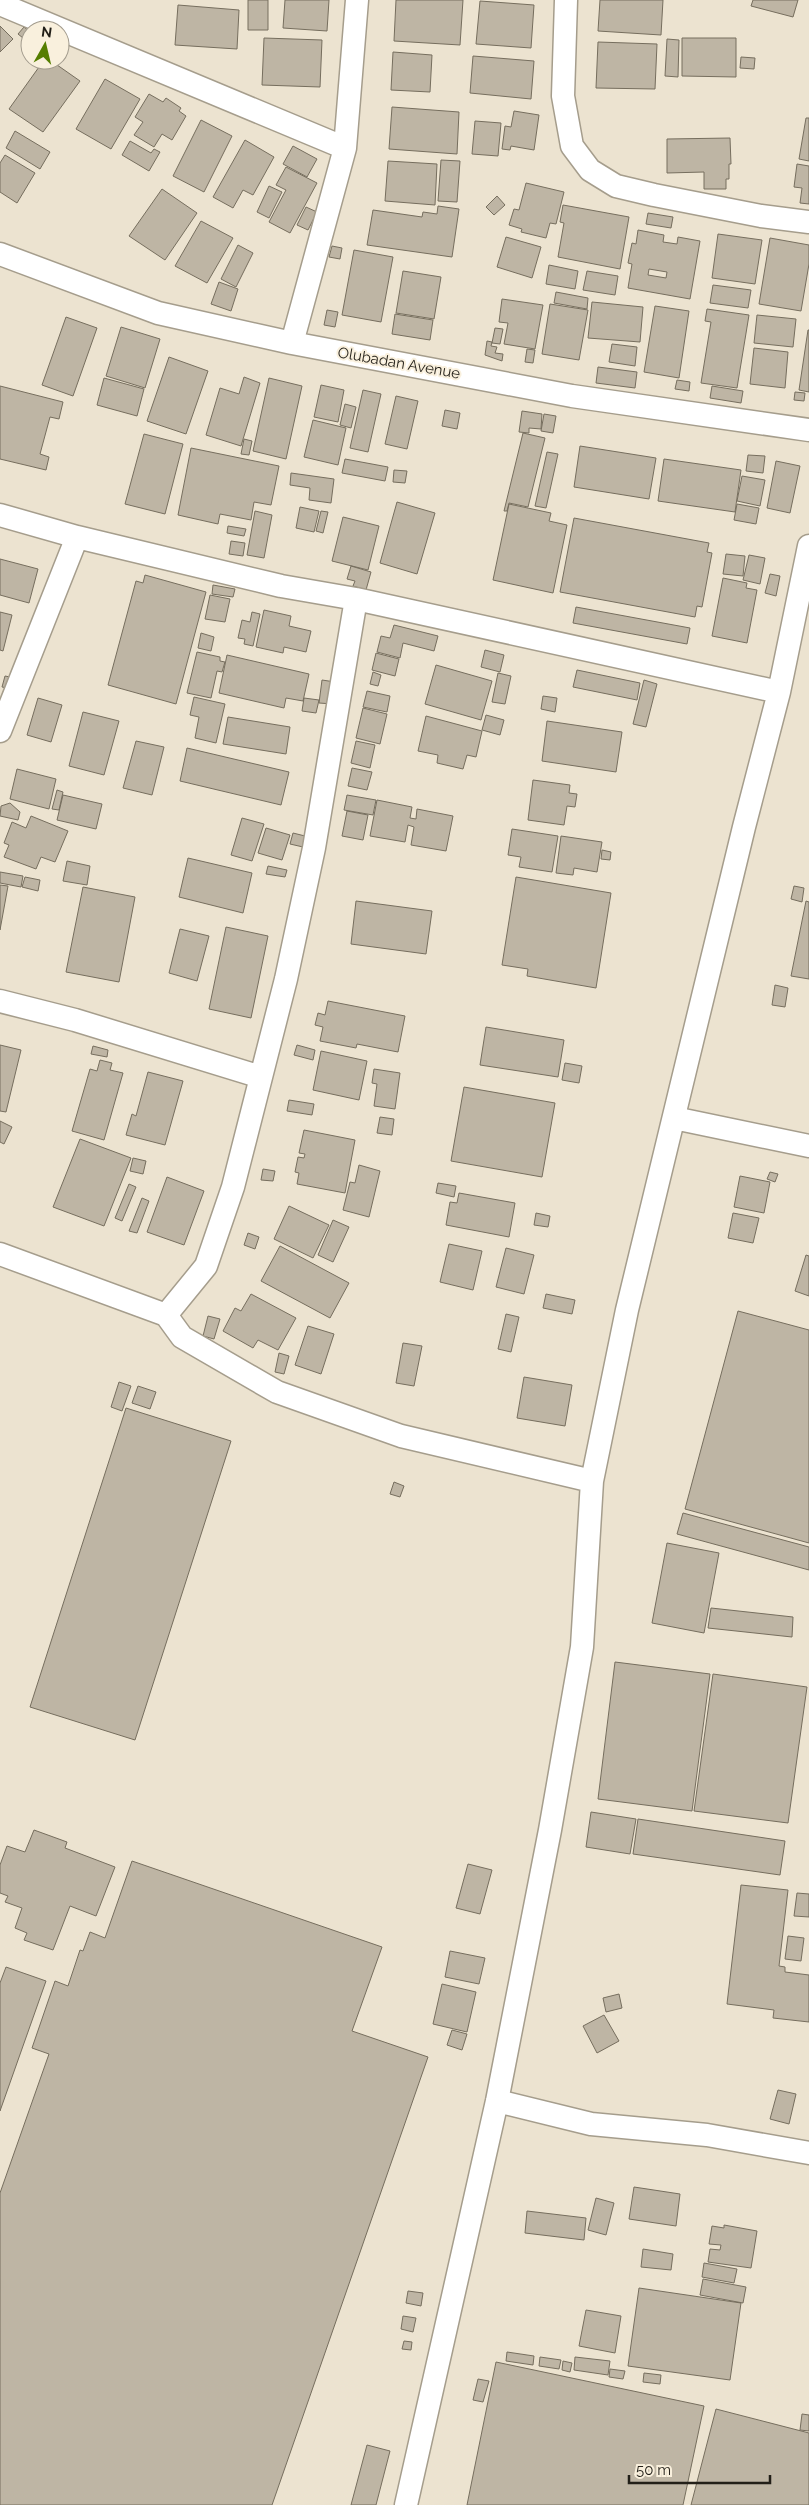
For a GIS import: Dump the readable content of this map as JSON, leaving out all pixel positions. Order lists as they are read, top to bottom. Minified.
{"streets":{"street":["Olubadan Avenue"]},"scale_bar":"50 m","north":"top"}
